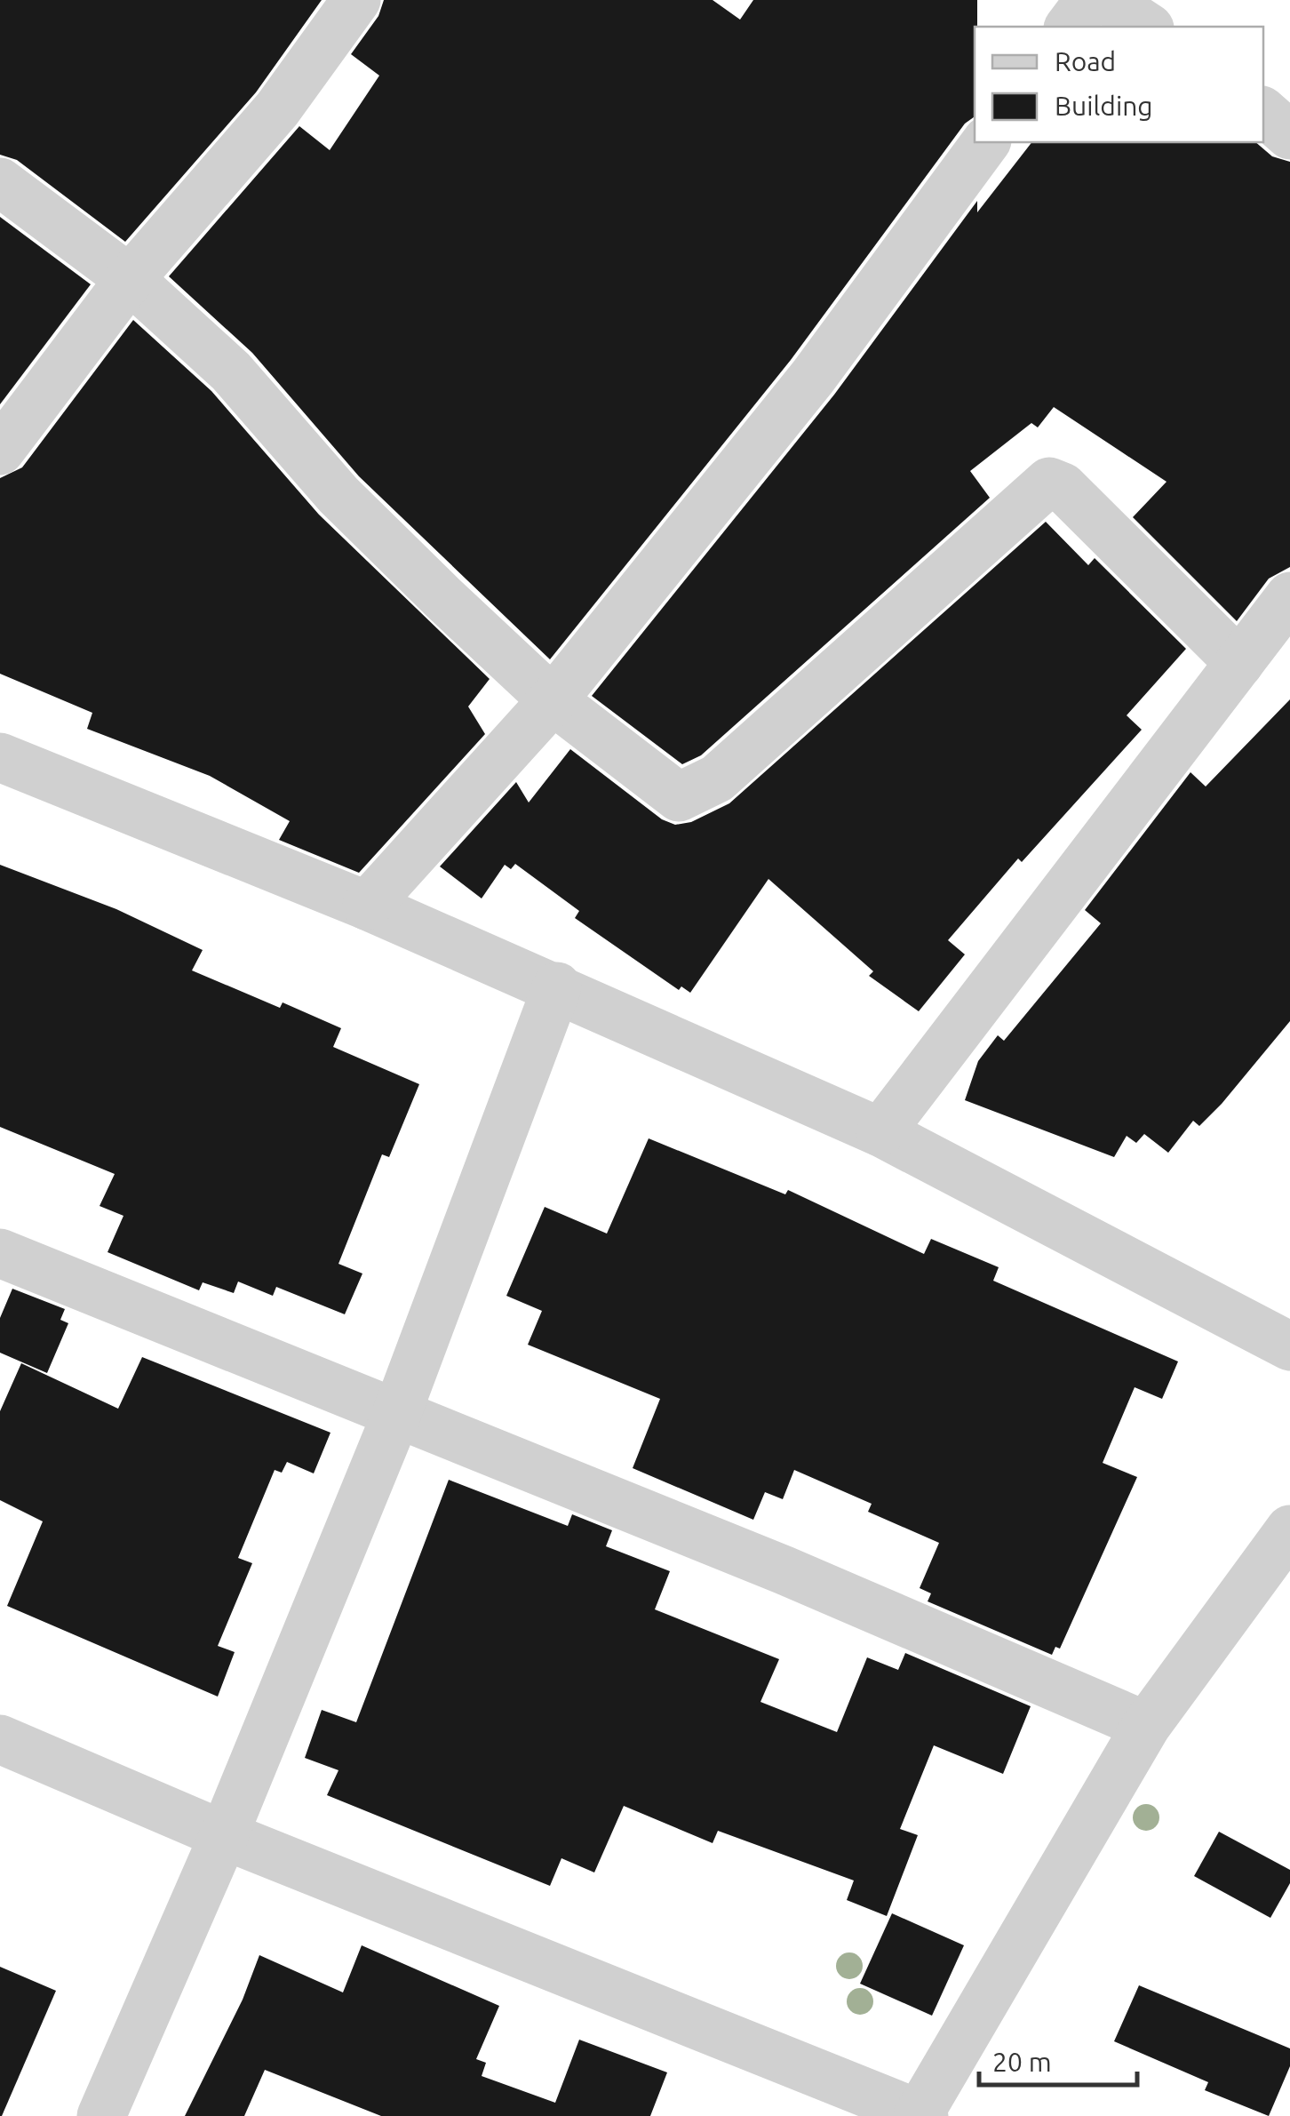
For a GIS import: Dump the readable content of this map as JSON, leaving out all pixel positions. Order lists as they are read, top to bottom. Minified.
{"legend":["Road","Building"],"scale_bar":"20 m"}
